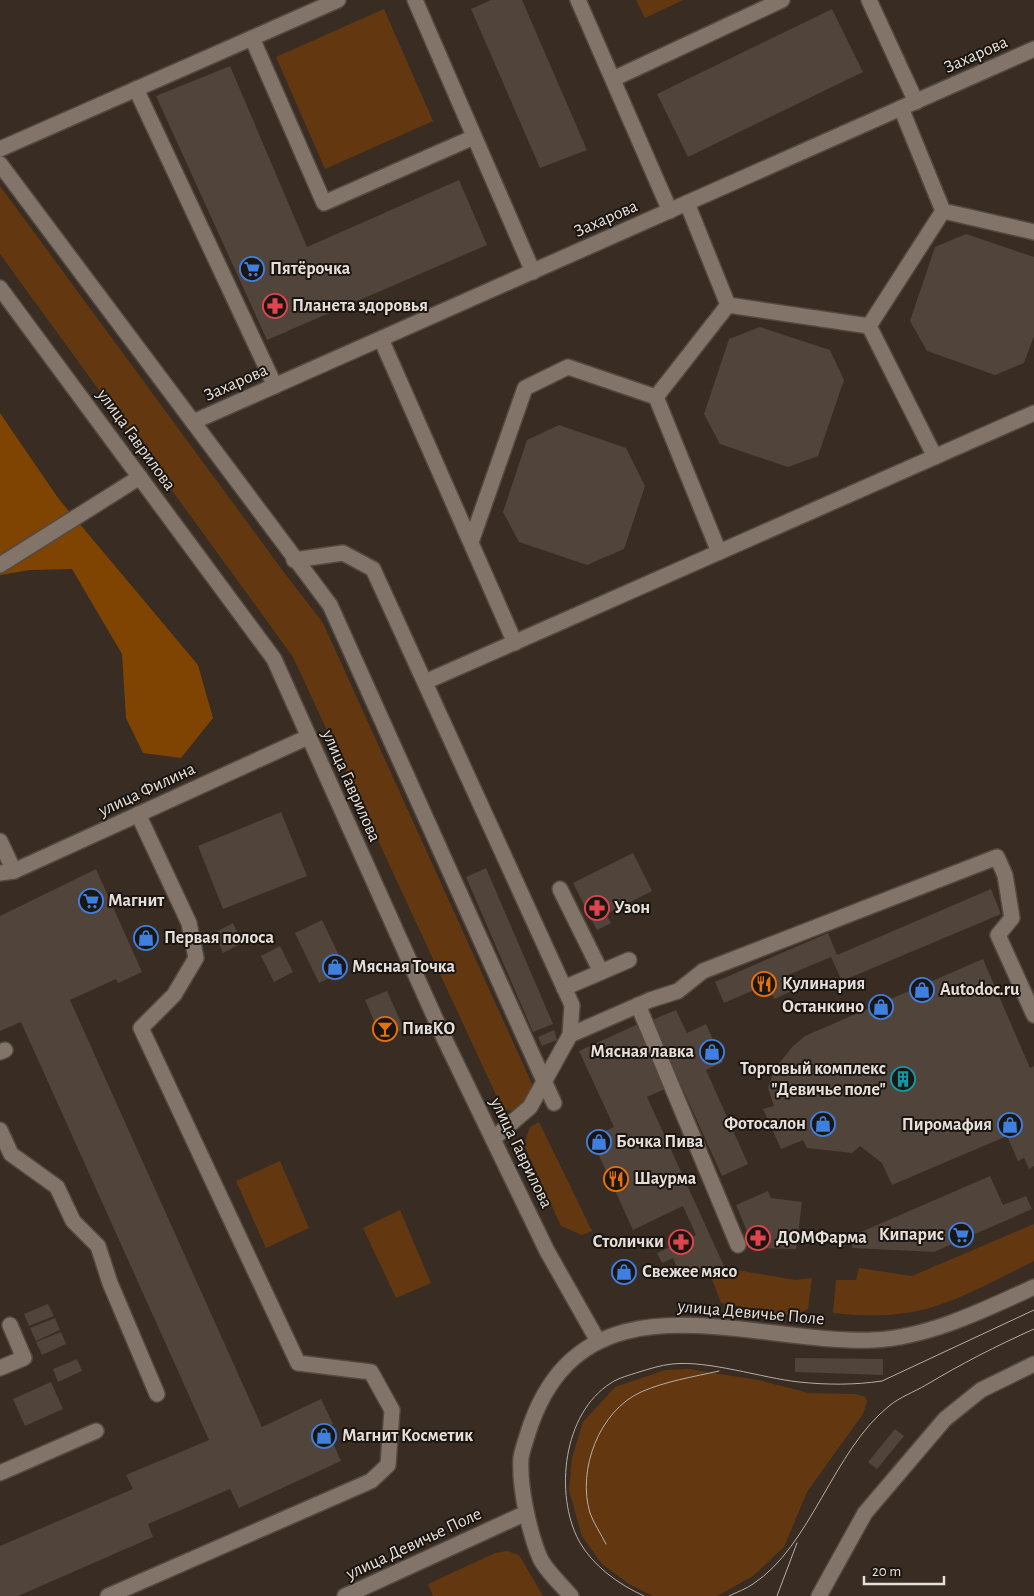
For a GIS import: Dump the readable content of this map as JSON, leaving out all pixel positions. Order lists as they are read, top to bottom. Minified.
{"streets":{"street":["Захарова","улица Гаврилова","улица Филина","улица Девичье Поле"]},"crossings":[["улица Гаврилова","улица Филина"],["улица Гаврилова","улица Девичье Поле"]],"places":{"supermarket":["Пятёрочка","Магнит","Кипарис"],"pharmacy":["Планета здоровья","Узон","ДОМФарма","Столички"],"shop":["Первая полоса","Мясная Точка","Autodoc.ru","Останкино","Мясная лавка","Фотосалон","Пиромафия","Бочка Пива","Свежее мясо","Магнит Косметик"],"restaurant":["Кулинария","Шаурма"],"bar":["ПивКО"],"building":["Торговый комплекс \"Девичье поле\""]},"scale_bar":"20 m"}
